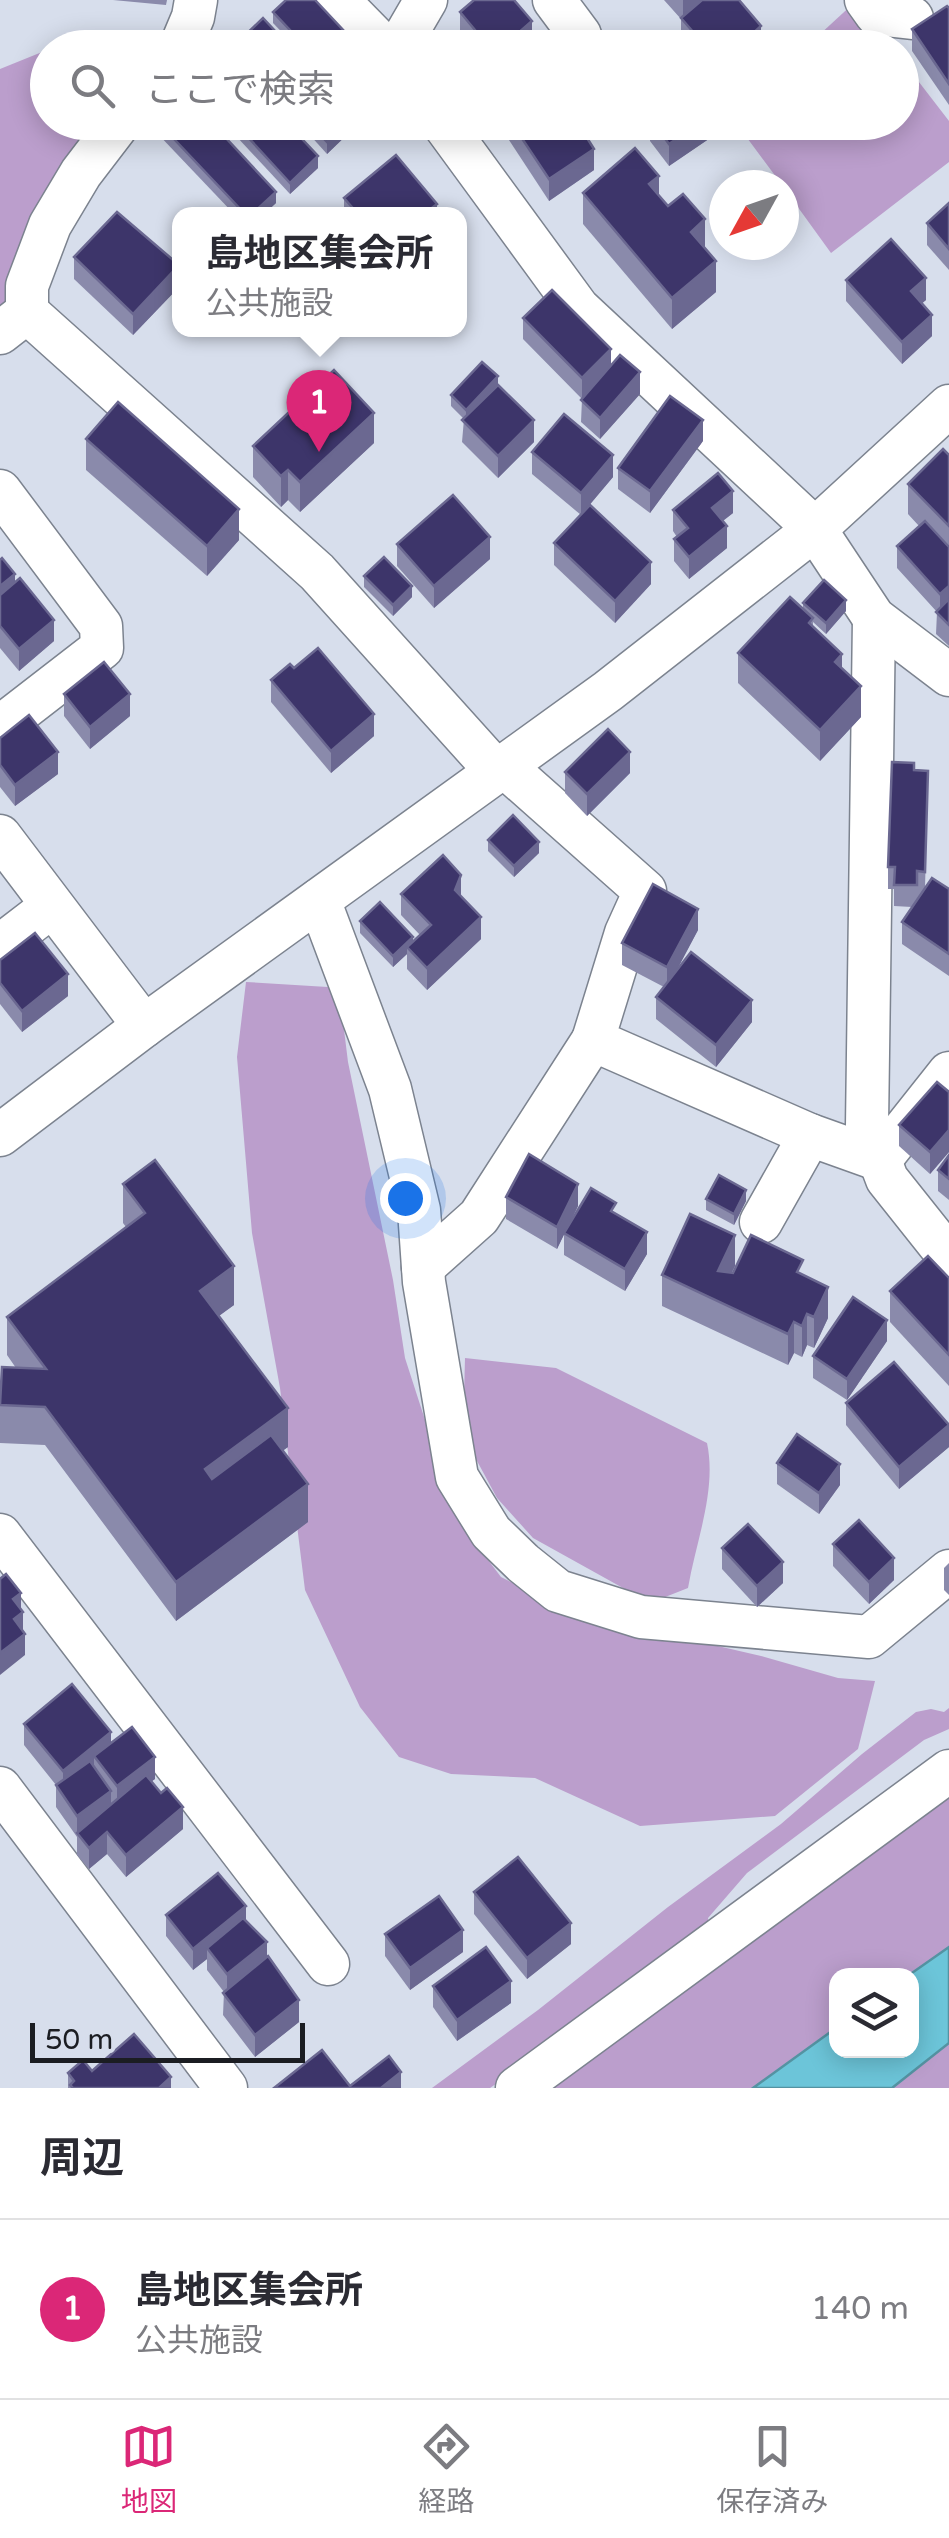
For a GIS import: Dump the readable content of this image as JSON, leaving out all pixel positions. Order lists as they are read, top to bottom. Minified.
{"scale_bar":"50 m","north":"bottom left","page":{"search":"ここで検索","popup":["島地区集会所","公共施設"],"pins":"1","scale":"50 m","heading":"周辺","list":[{"mark":"1","name":"島地区集会所","note":"公共施設","value":"140 m"}],"nav":["地図","経路","保存済み"]}}
